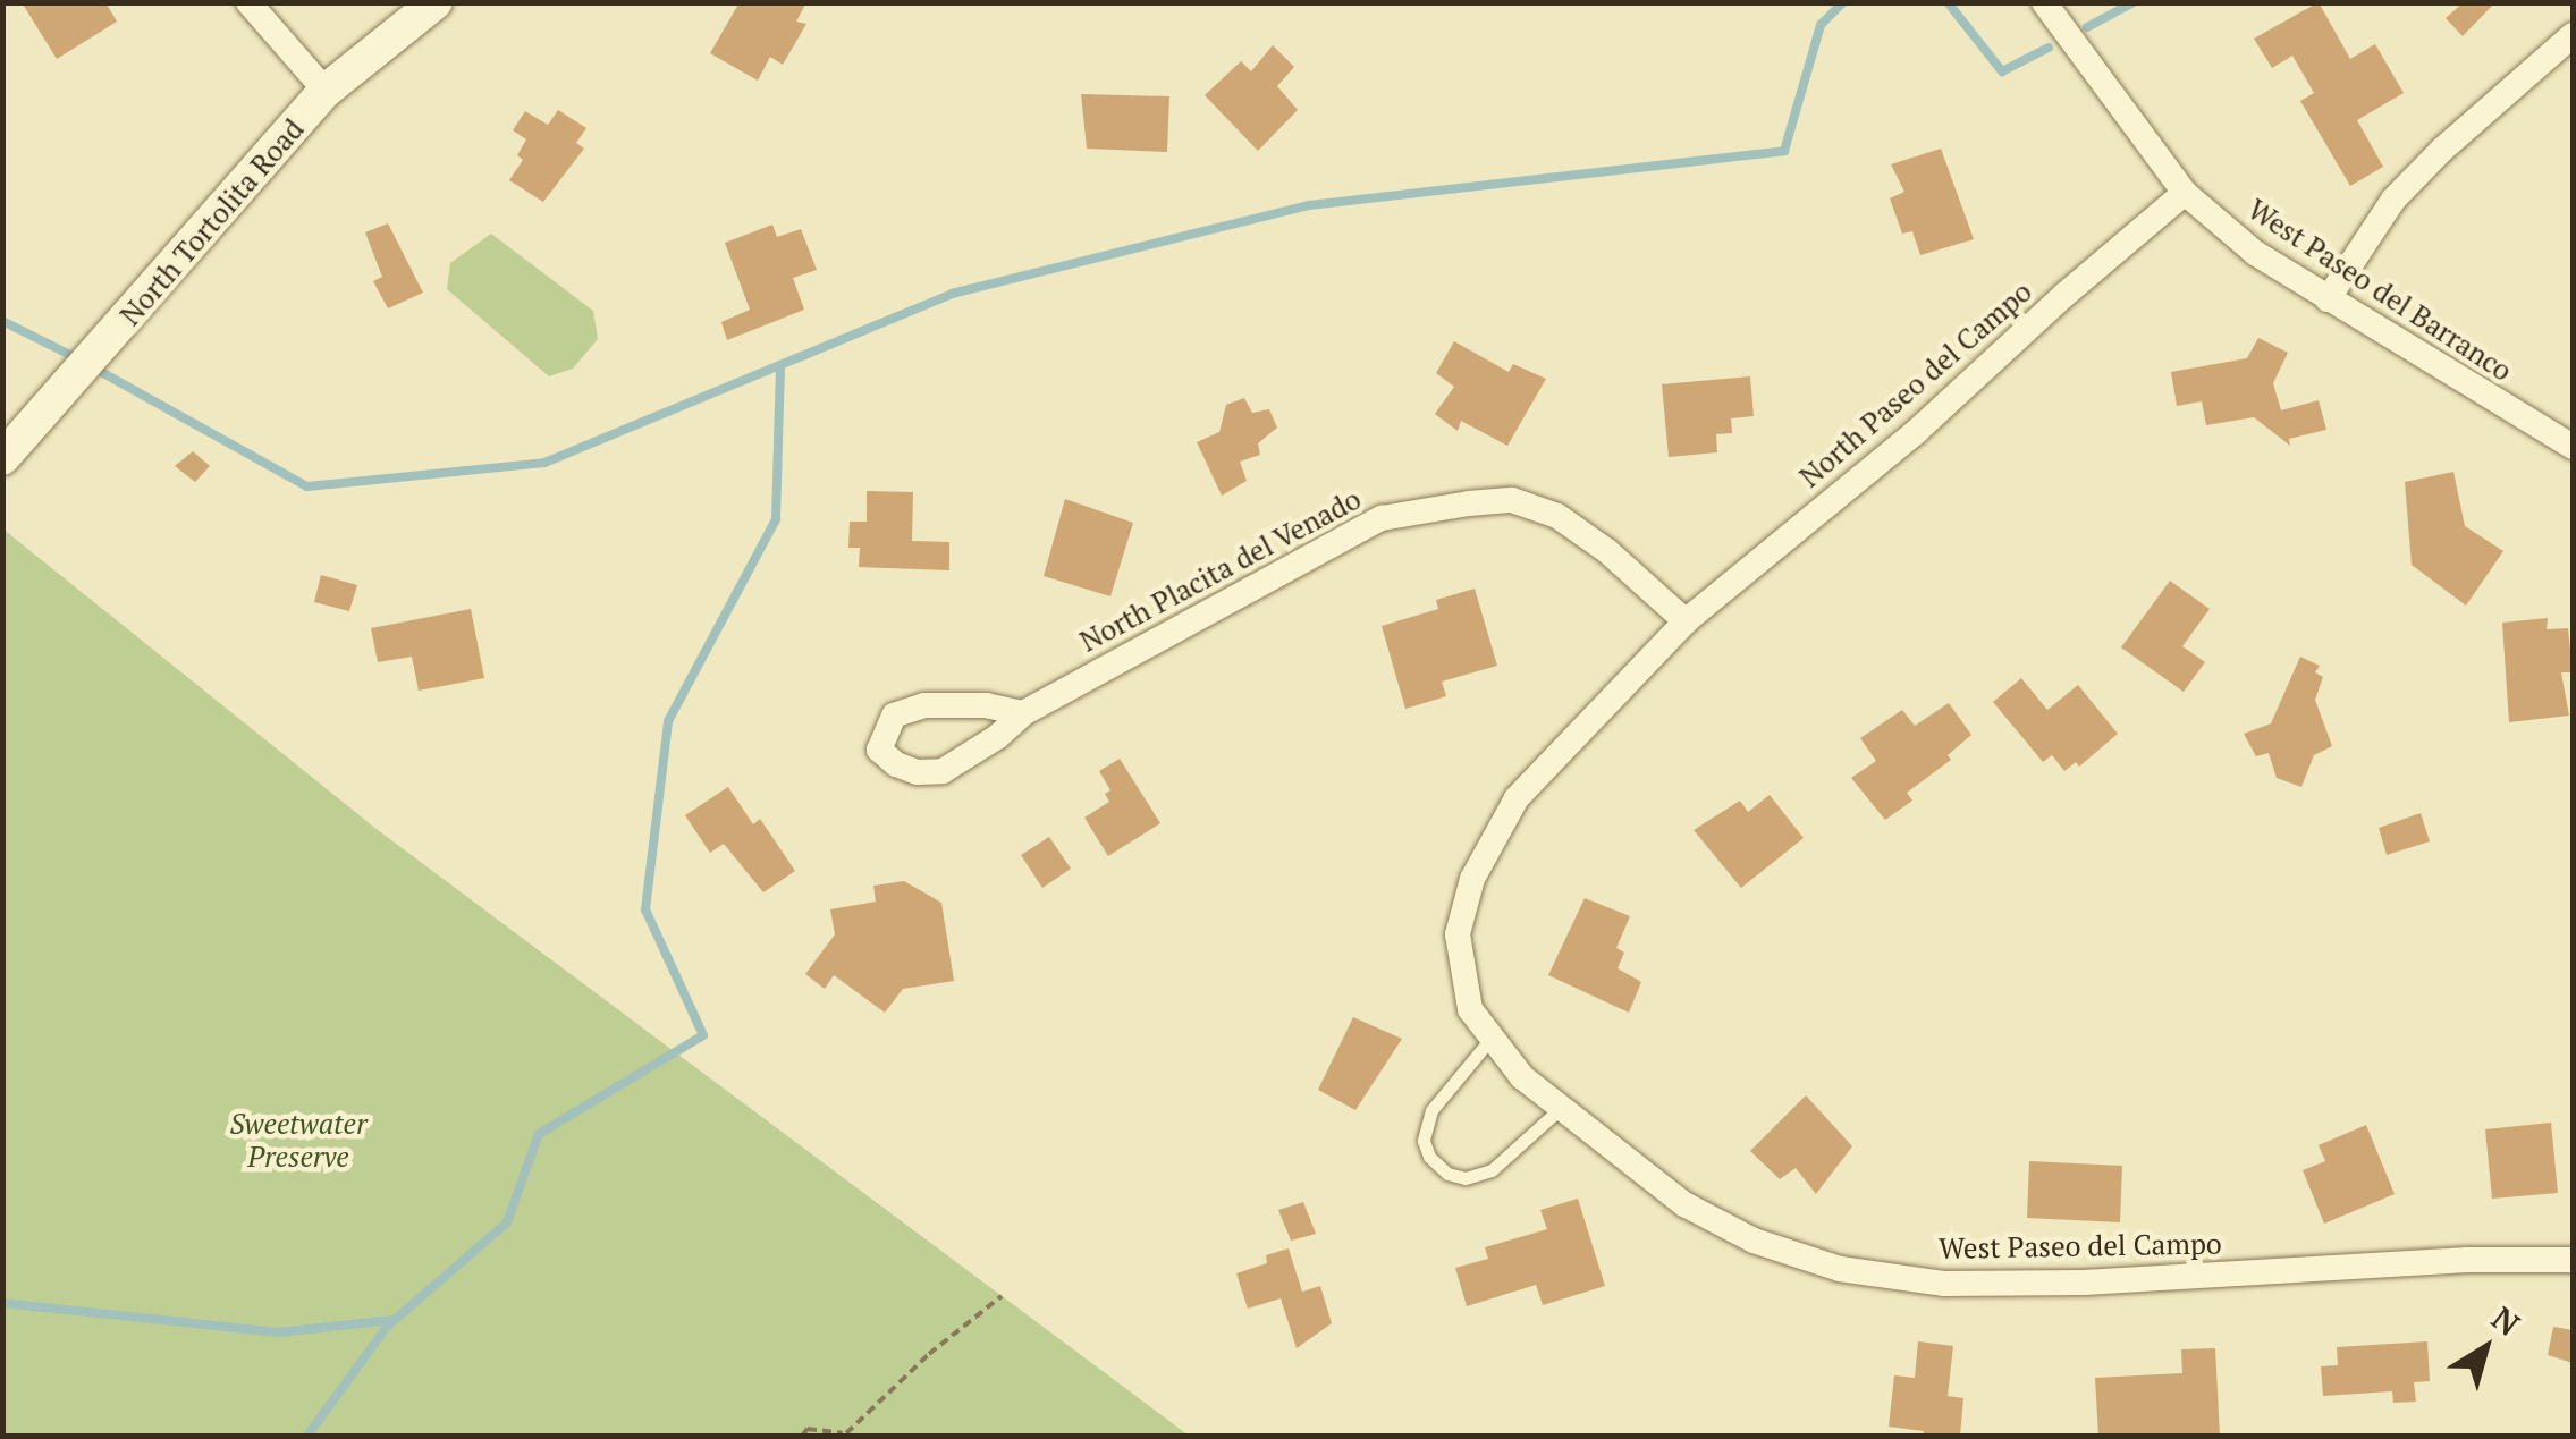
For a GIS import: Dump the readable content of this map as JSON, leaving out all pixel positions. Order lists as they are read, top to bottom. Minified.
{"streets":{"street":["North Tortolita Road","West Paseo del Barranco","North Paseo del Campo","North Placita del Venado","West Paseo del Campo"]},"crossings":[["West Paseo del Barranco","North Paseo del Campo"],["North Paseo del Campo","North Placita del Venado"],["North Paseo del Campo","West Paseo del Campo"],["North Placita del Venado","West Paseo del Campo"]],"parks":["Sweetwater Preserve"],"north":"top right"}
